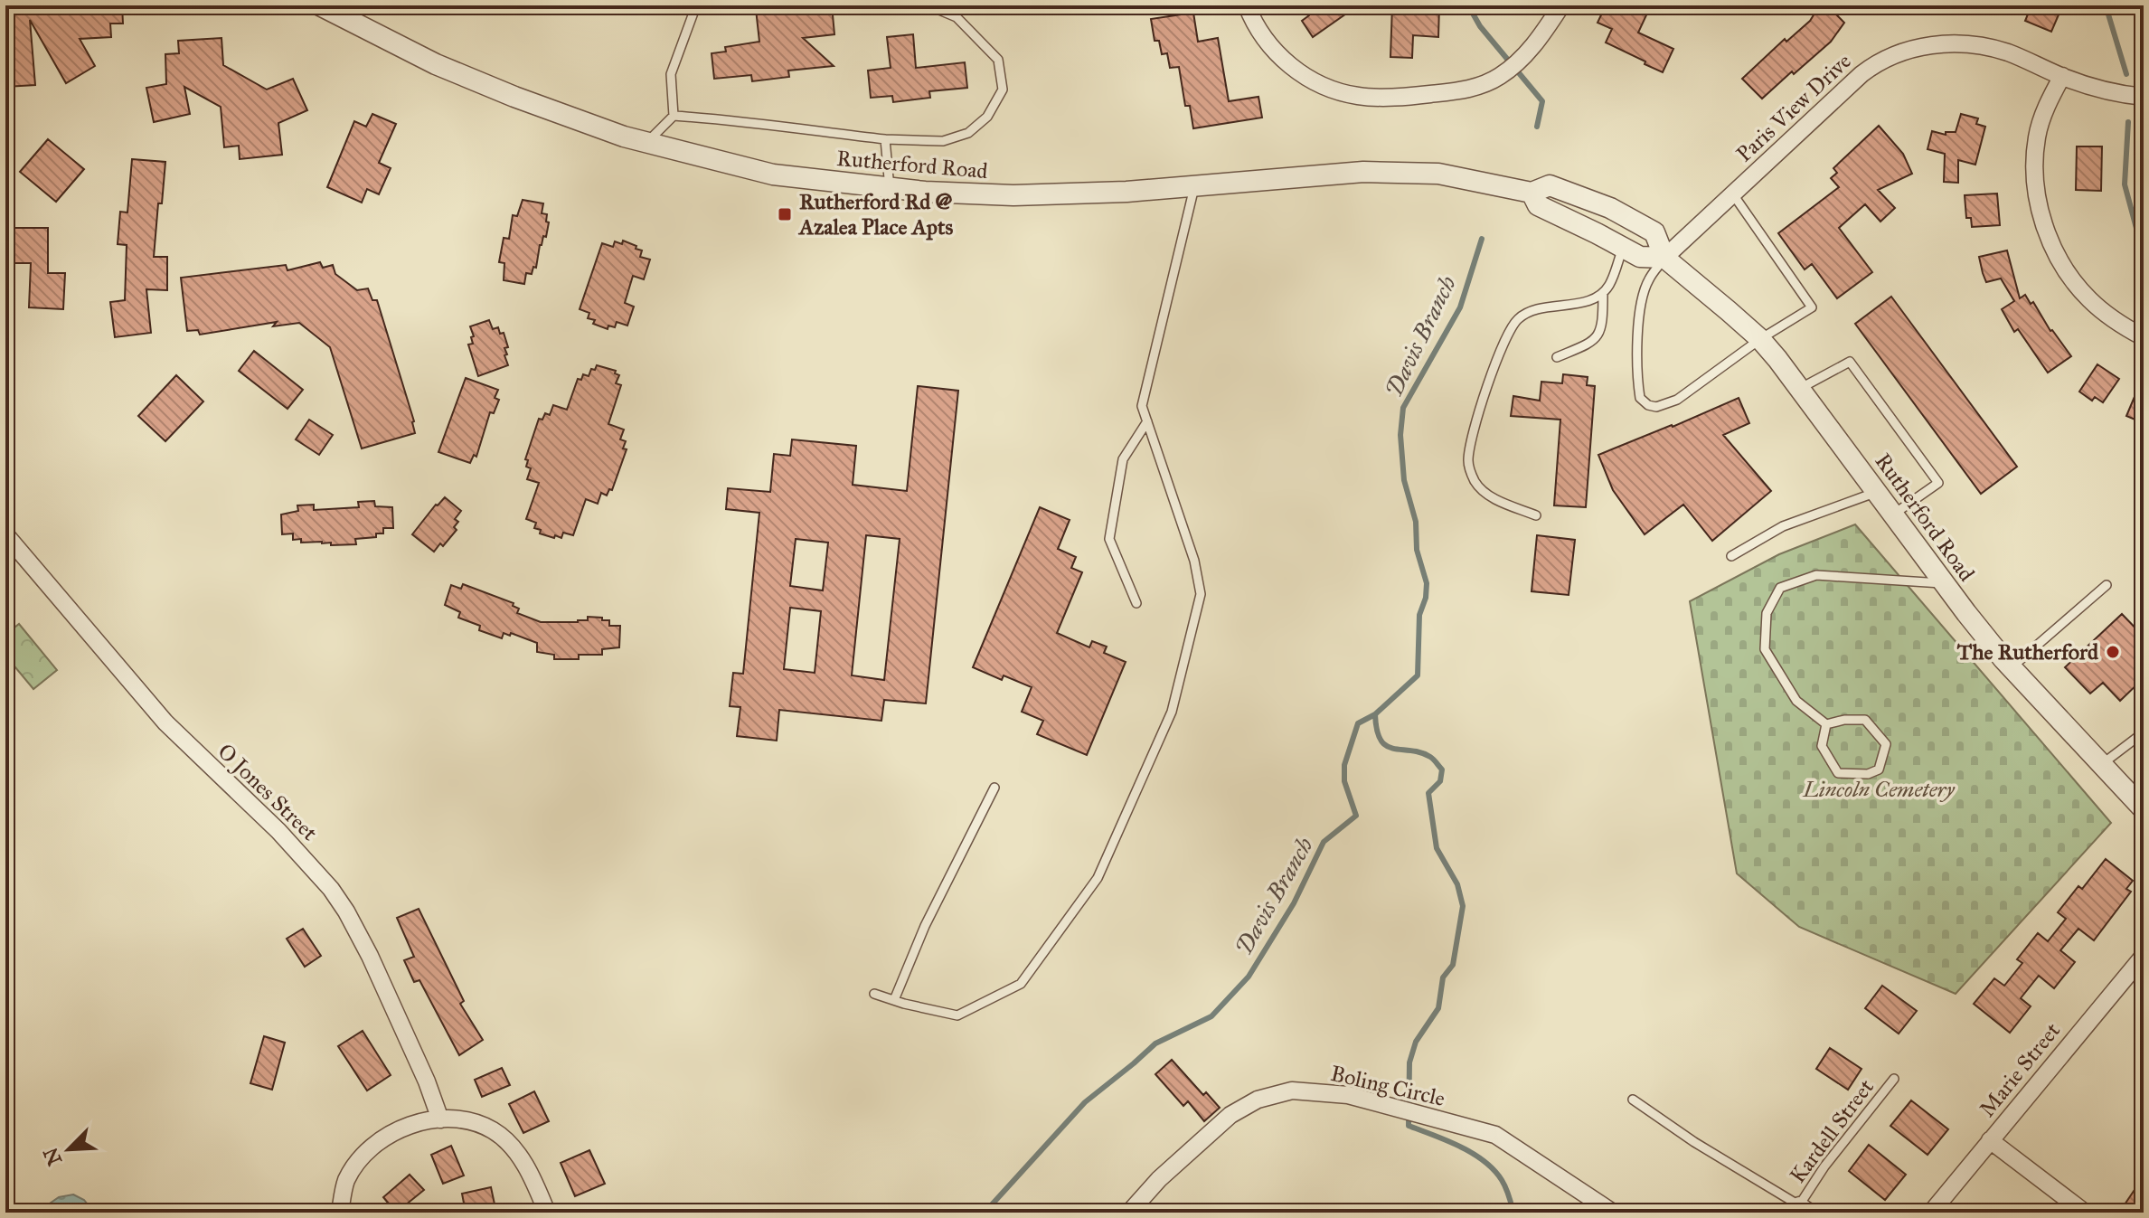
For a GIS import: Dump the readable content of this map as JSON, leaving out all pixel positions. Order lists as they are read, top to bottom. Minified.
{"streets":{"street":["Paris View Drive","Rutherford Road","O Jones Street","Marie Street","Boling Circle"],"lane":["Kardell Street"]},"crossings":[["Paris View Drive","Rutherford Road"]],"water":["Davis Branch"],"parks":["Lincoln Cemetery"],"places":{"transit":["Rutherford Rd @ Azalea Place Apts"],"other":["The Rutherford"]},"north":"bottom left"}
